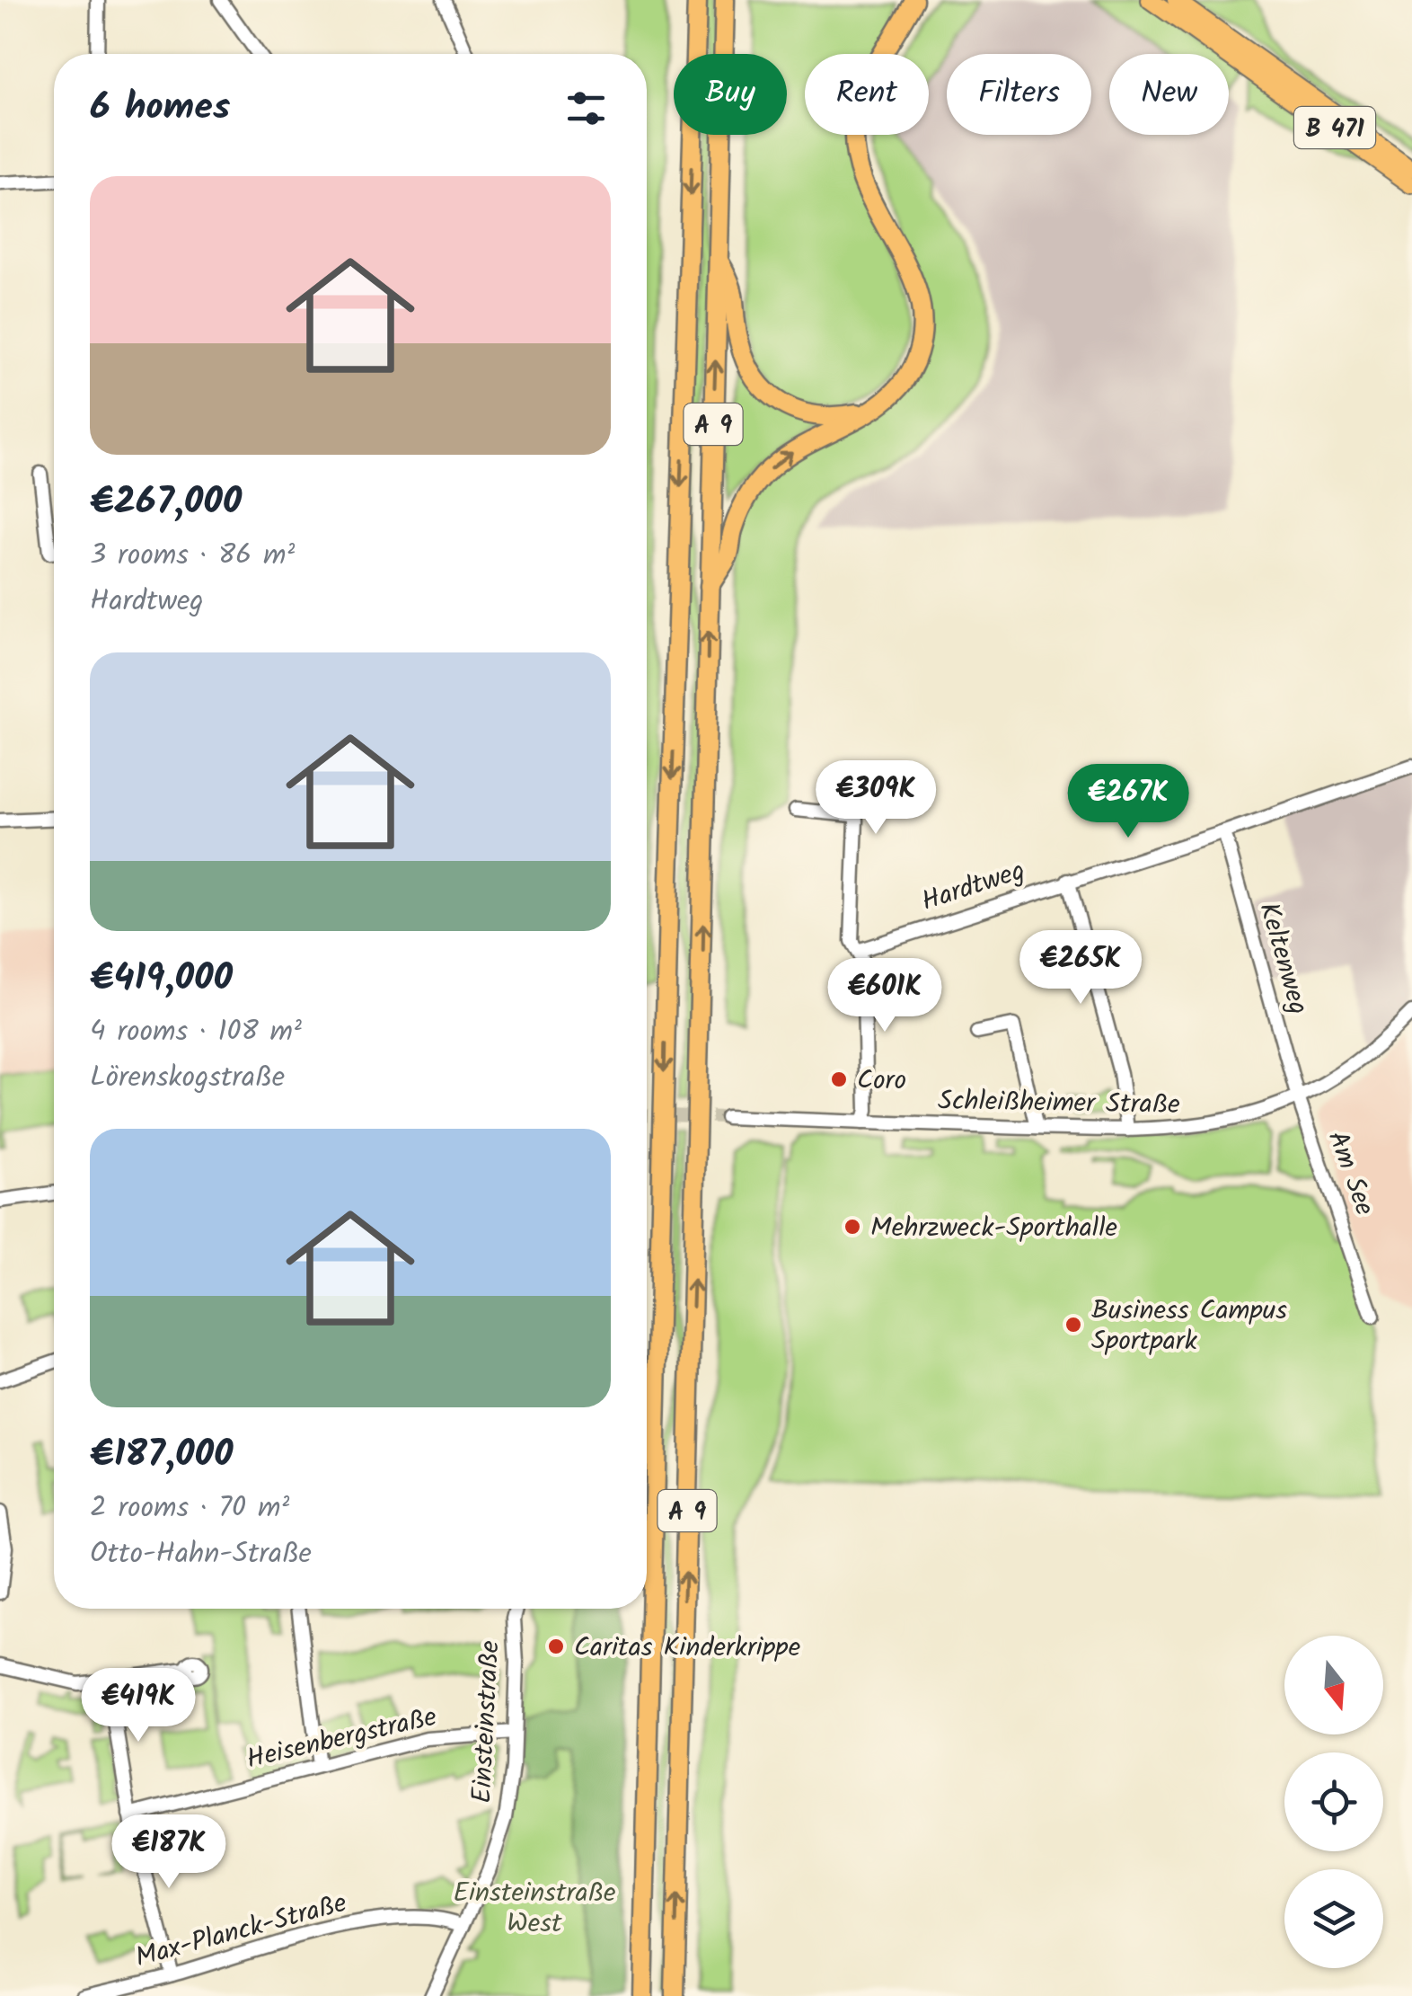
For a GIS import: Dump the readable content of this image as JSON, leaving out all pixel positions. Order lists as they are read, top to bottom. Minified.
{"streets":{"highway":["A 9"],"main road":["B 471"],"street":["Hardtweg","Keltenweg","Schleißheimer Straße","Am See","Einsteinstraße","Heisenbergstraße","Max-Planck-Straße"]},"crossings":[["Hardtweg","Keltenweg"],["Keltenweg","Schleißheimer Straße"],["Keltenweg","Am See"],["Schleißheimer Straße","Am See"],["Einsteinstraße","Heisenbergstraße"],["Einsteinstraße","Max-Planck-Straße"]],"parks":["Einsteinstraße West"],"places":["Coro","Mehrzweck-Sporthalle","Business Campus Sportpark","Caritas Kinderkrippe"],"north":"bottom","page":{"chip":["Buy","Rent","Filters","New"],"heading":"6 homes","list":[{"name":"€267,000","note":"3 rooms · 86 m² · Hardtweg"},{"name":"€419,000","note":"4 rooms · 108 m² · Lörenskogstraße"},{"name":"€187,000","note":"2 rooms · 70 m² · Otto-Hahn-Straße"}],"price":["€309K","€267K","€265K","€601K","€419K","€187K"]}}
